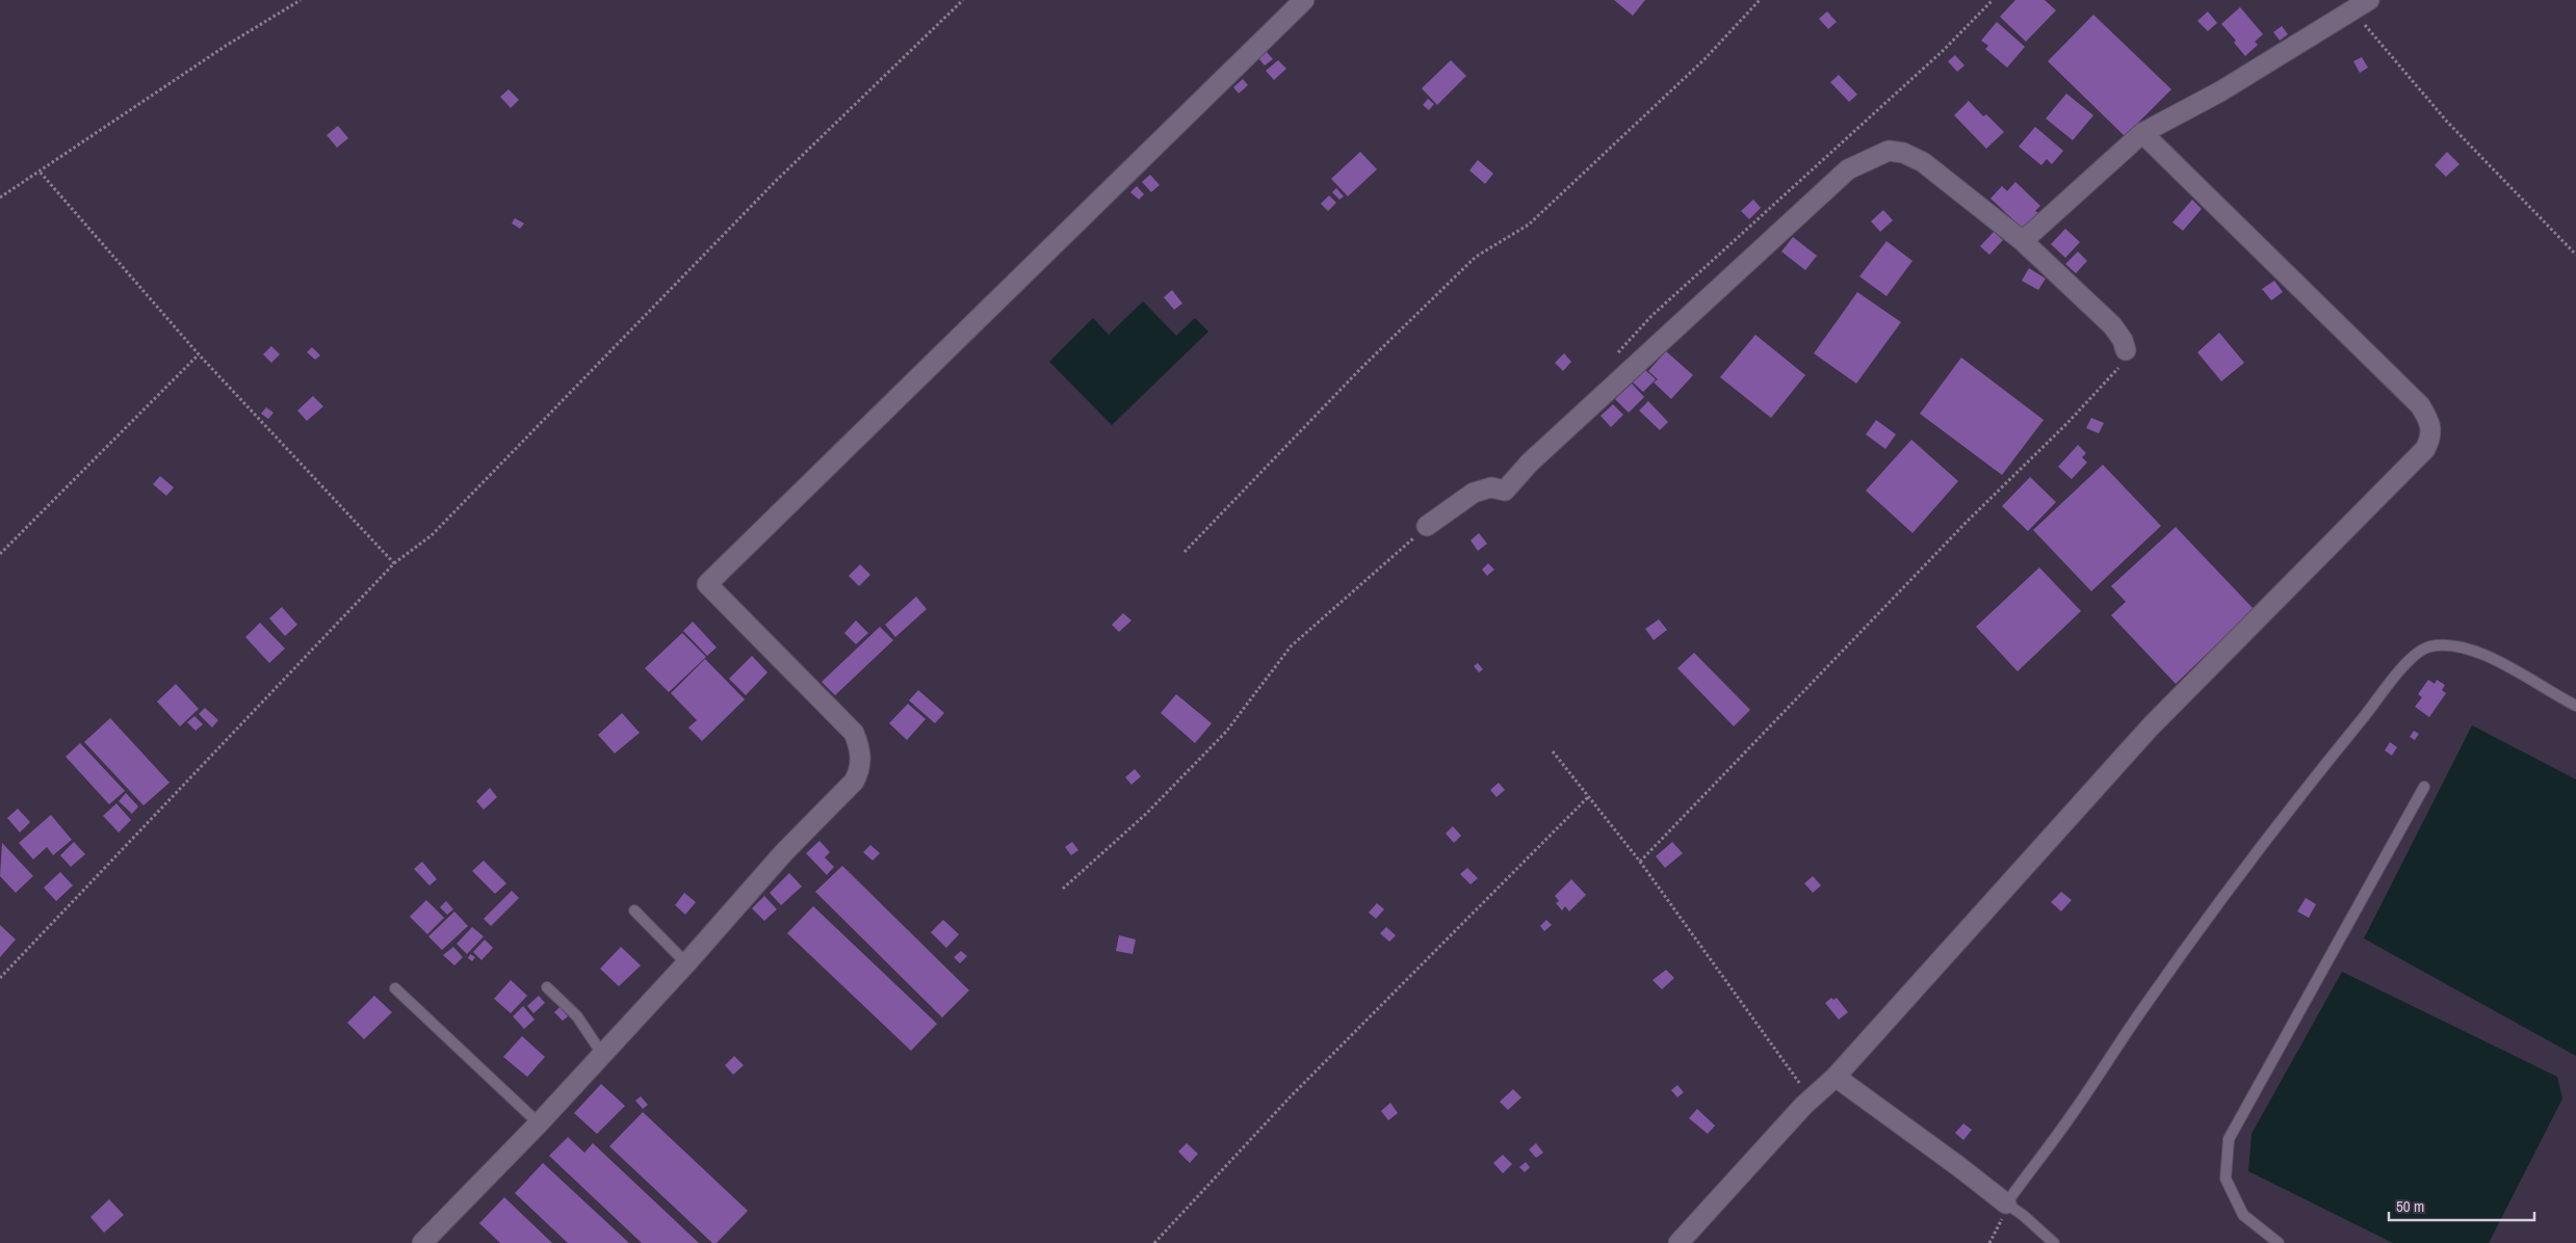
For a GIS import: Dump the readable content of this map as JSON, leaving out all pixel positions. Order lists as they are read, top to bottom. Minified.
{"scale_bar":"50 m"}
